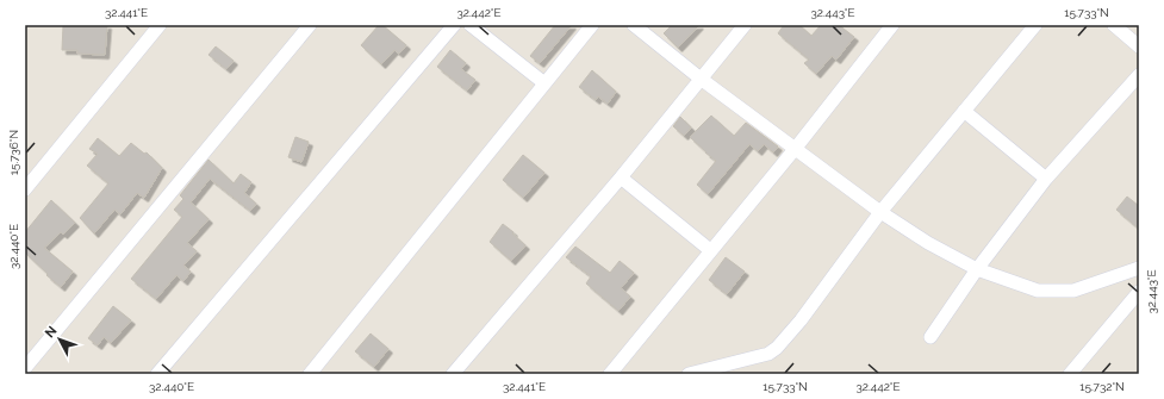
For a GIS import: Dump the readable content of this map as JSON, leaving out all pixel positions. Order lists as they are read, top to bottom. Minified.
{"north":"top left","coordinates":["32.441°E","32.442°E","32.443°E","15.733°N","15.736°N","32.440°E","15.732°N"]}
